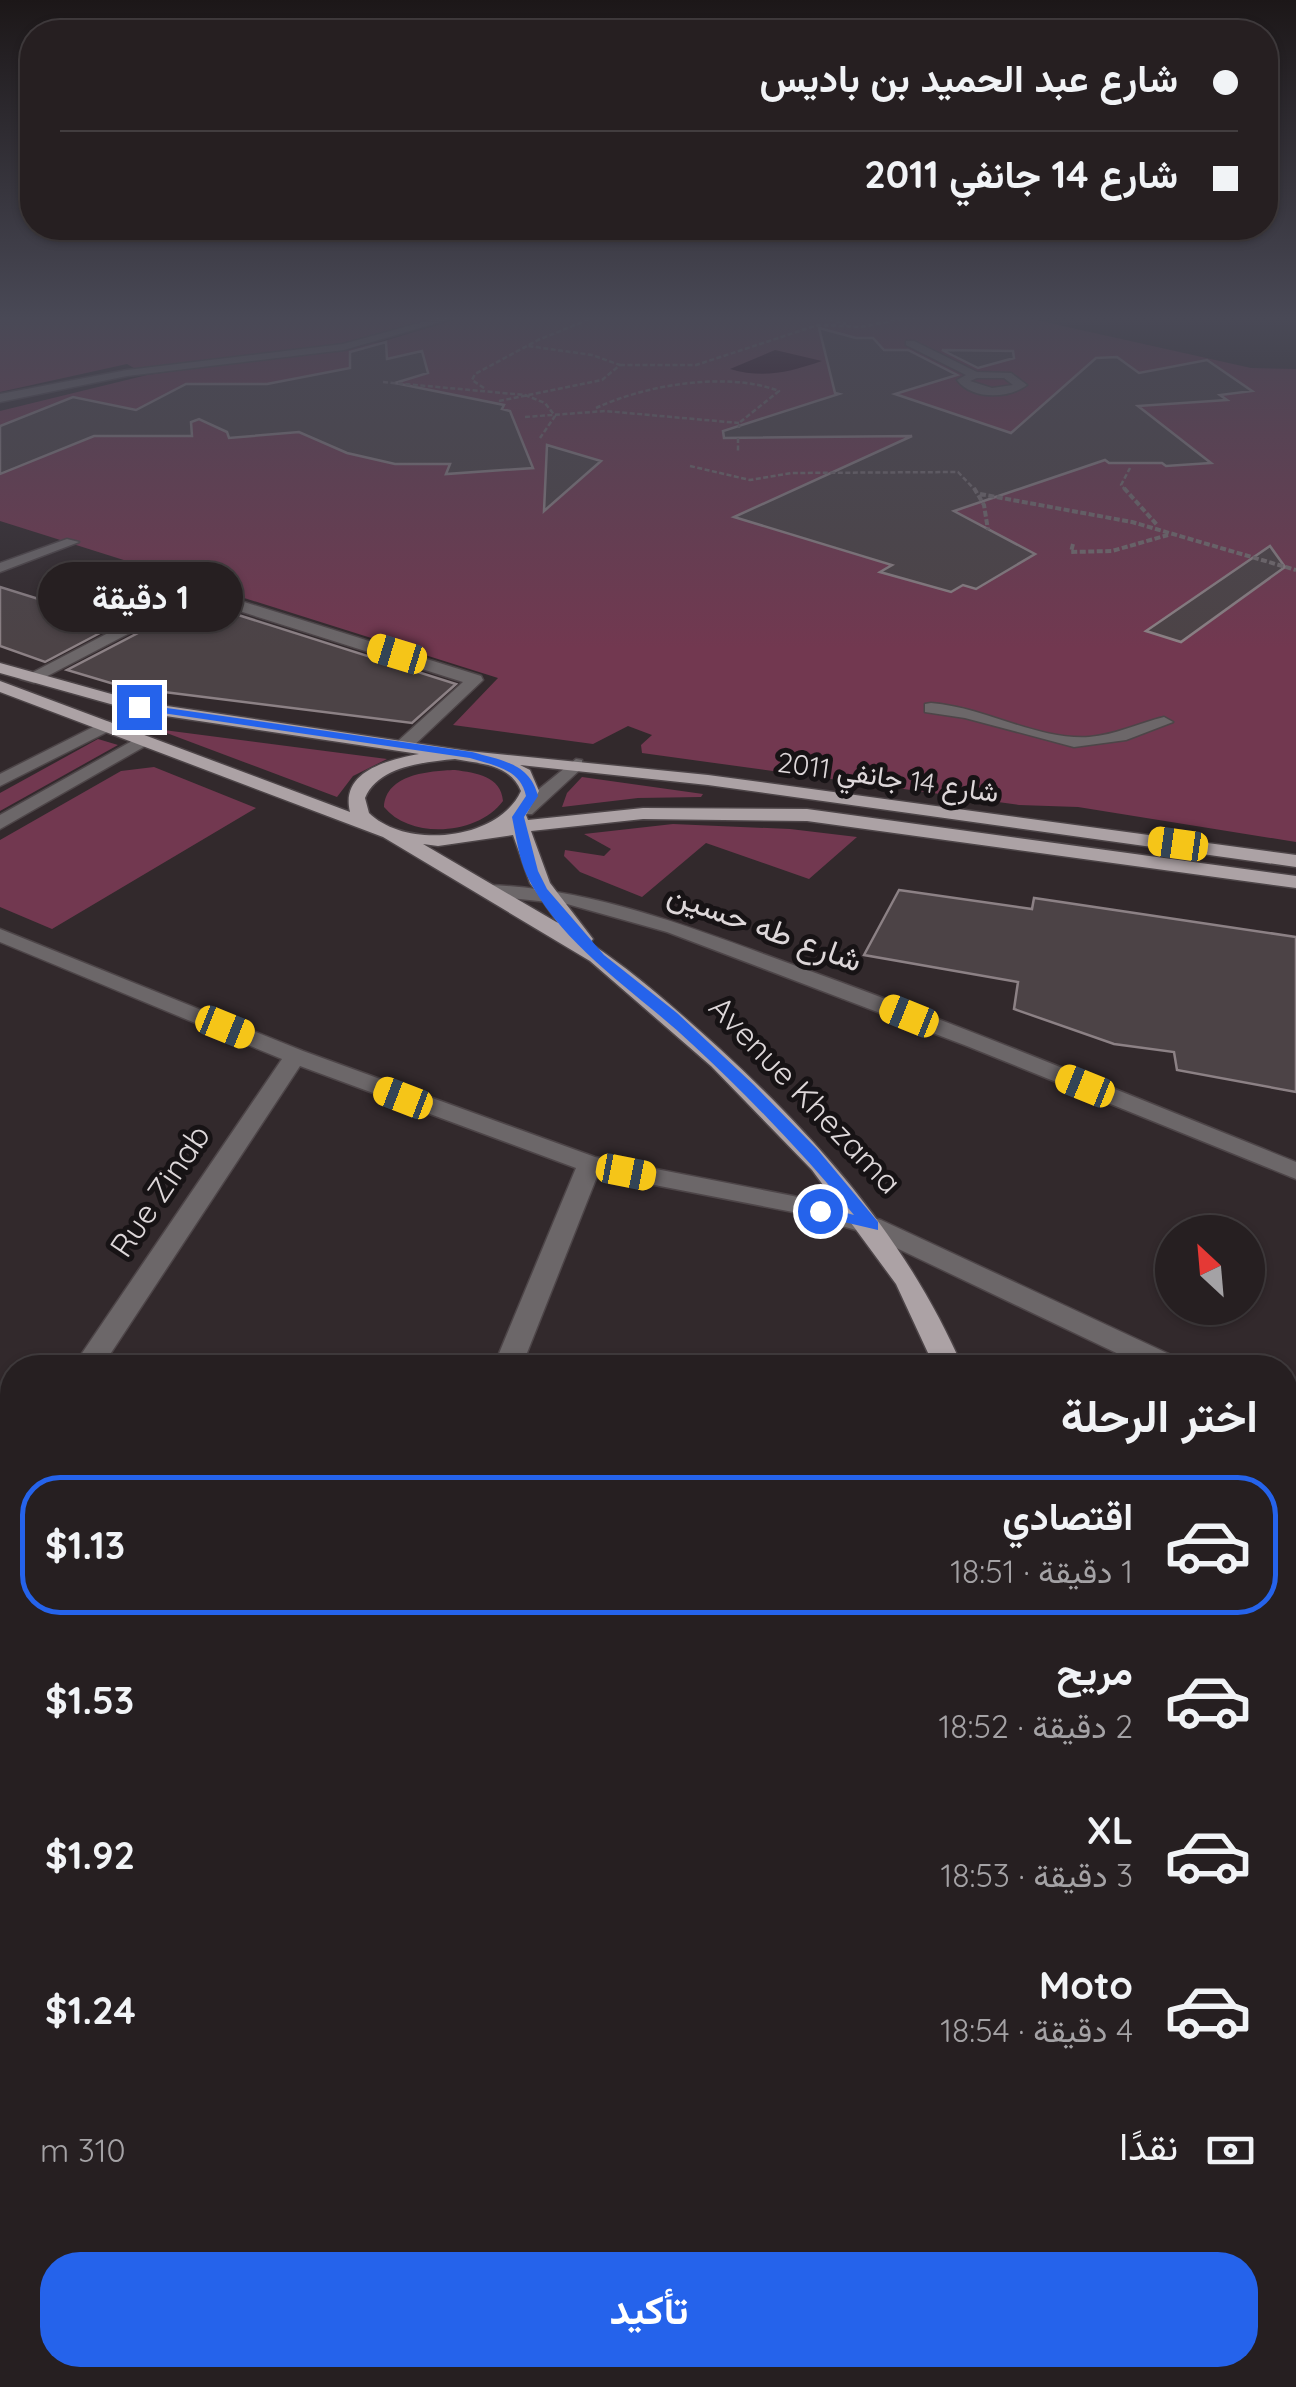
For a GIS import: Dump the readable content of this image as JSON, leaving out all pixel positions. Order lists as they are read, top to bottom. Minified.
{"streets":{"main road":["شارع 14 جانفي 2011","Avenue Khezama"],"street":["شارع طه حسين","Rue Zinab"]},"crossings":[["شارع 14 جانفي 2011","Avenue Khezama"],["شارع طه حسين","Avenue Khezama"]],"north":"top left","page":{"banner":["شارع عبد الحميد بن باديس","شارع 14 جانفي 2011"],"bubble":"1 دقيقة","heading":"اختر الرحلة","list":[{"name":"اقتصادي","note":"1 دقيقة · 18:51","value":"$1.13"},{"name":"مريح","note":"2 دقيقة · 18:52","value":"$1.53"},{"name":"XL","note":"3 دقيقة · 18:53","value":"$1.92"},{"name":"Moto","note":"4 دقيقة · 18:54","value":"$1.24"}],"pay":["نقدًا","310 m"],"buttons":"تأكيد"}}
